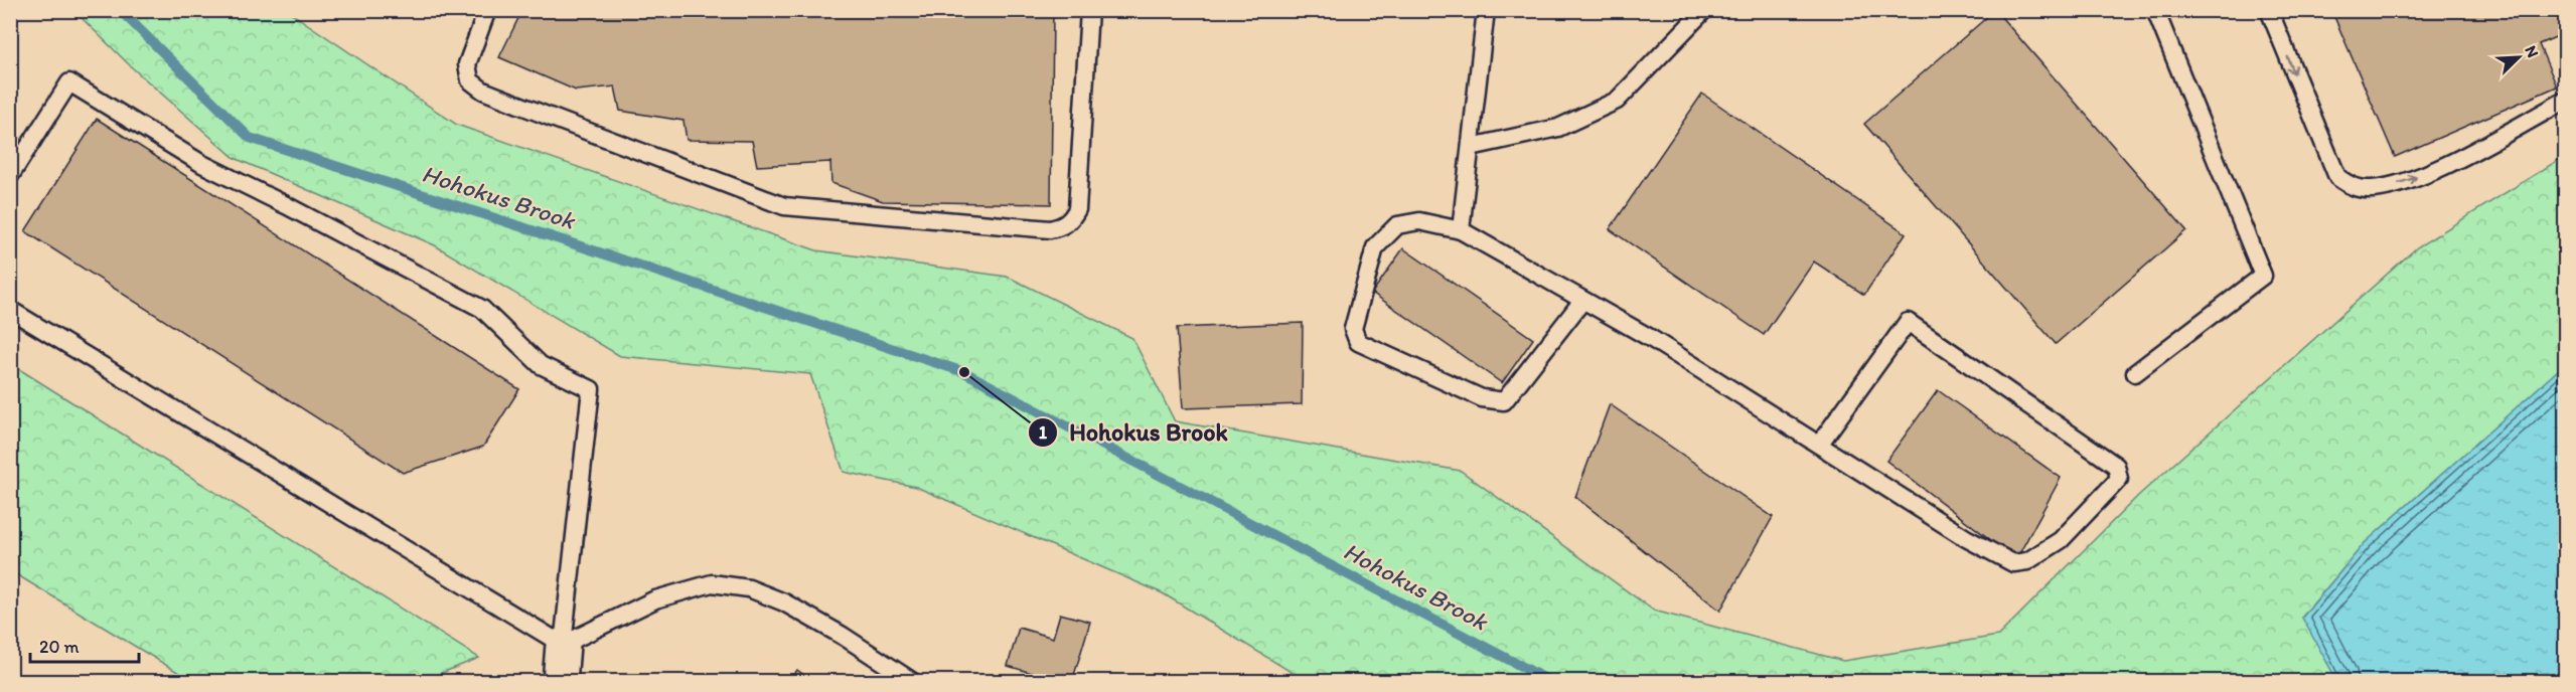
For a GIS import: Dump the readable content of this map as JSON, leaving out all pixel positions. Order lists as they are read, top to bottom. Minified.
{"water":["Hohokus Brook"],"places":["Hohokus Brook"],"scale_bar":"20 m","north":"top right"}
